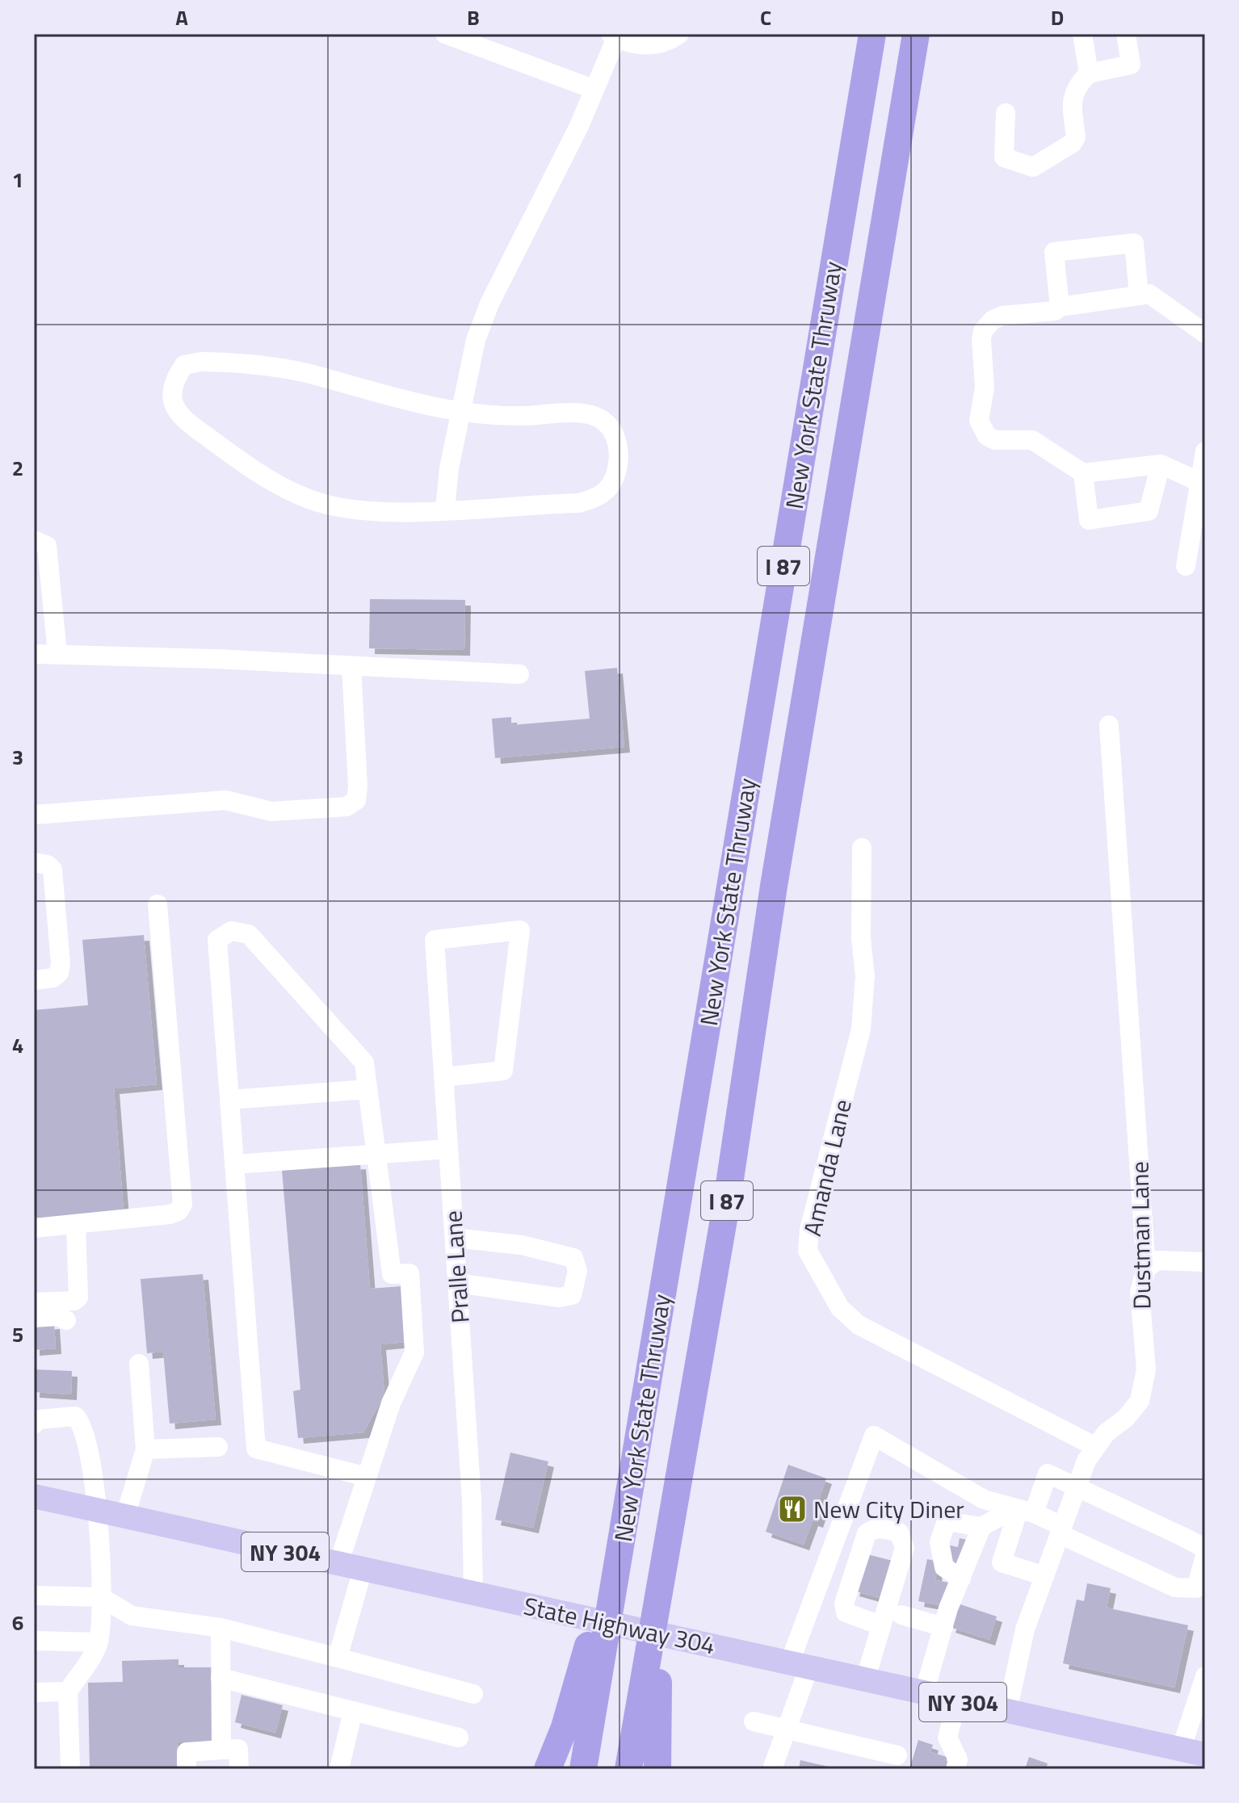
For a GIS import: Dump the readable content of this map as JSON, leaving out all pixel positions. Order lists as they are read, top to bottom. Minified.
{"streets":{"highway":["New York State Thruway","I 87"],"main road":["NY 304","State Highway 304"],"street":["Amanda Lane","Dustman Lane","Pralle Lane"]},"crossings":[["Amanda Lane","Dustman Lane"],["Dustman Lane","State Highway 304"],["Pralle Lane","State Highway 304"]],"places":{"restaurant":["New City Diner"]},"grid":{"columns":["A","B","C","D"],"rows":["1","2","3","4","5","6"]}}
